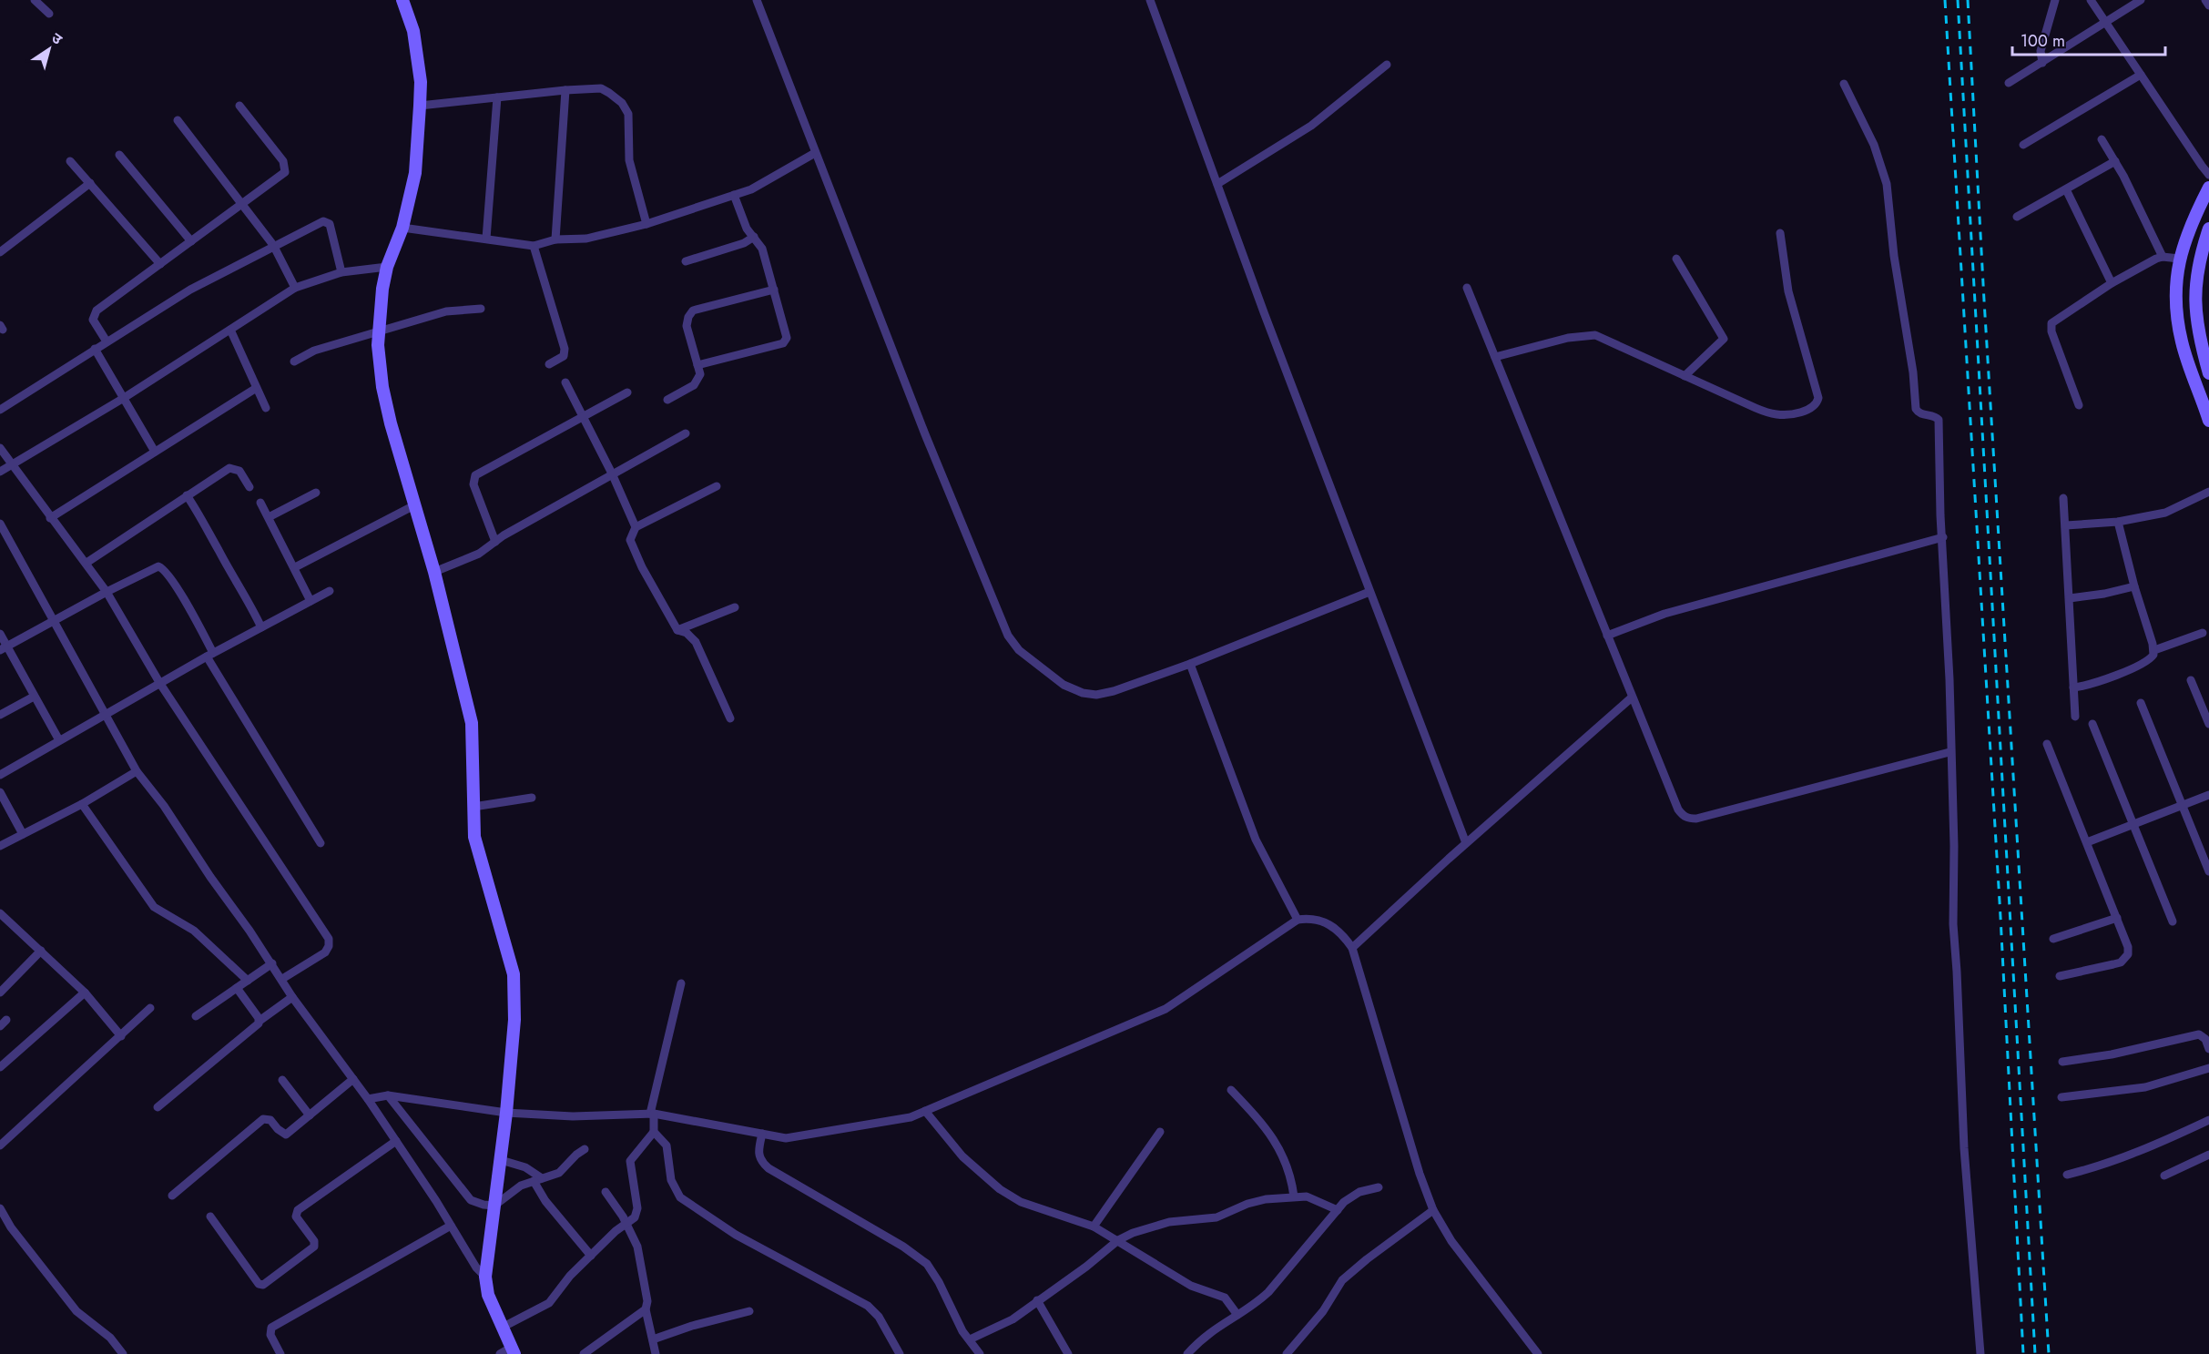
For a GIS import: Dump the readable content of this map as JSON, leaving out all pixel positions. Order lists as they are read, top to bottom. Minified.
{"scale_bar":"100 m","north":"top right"}
